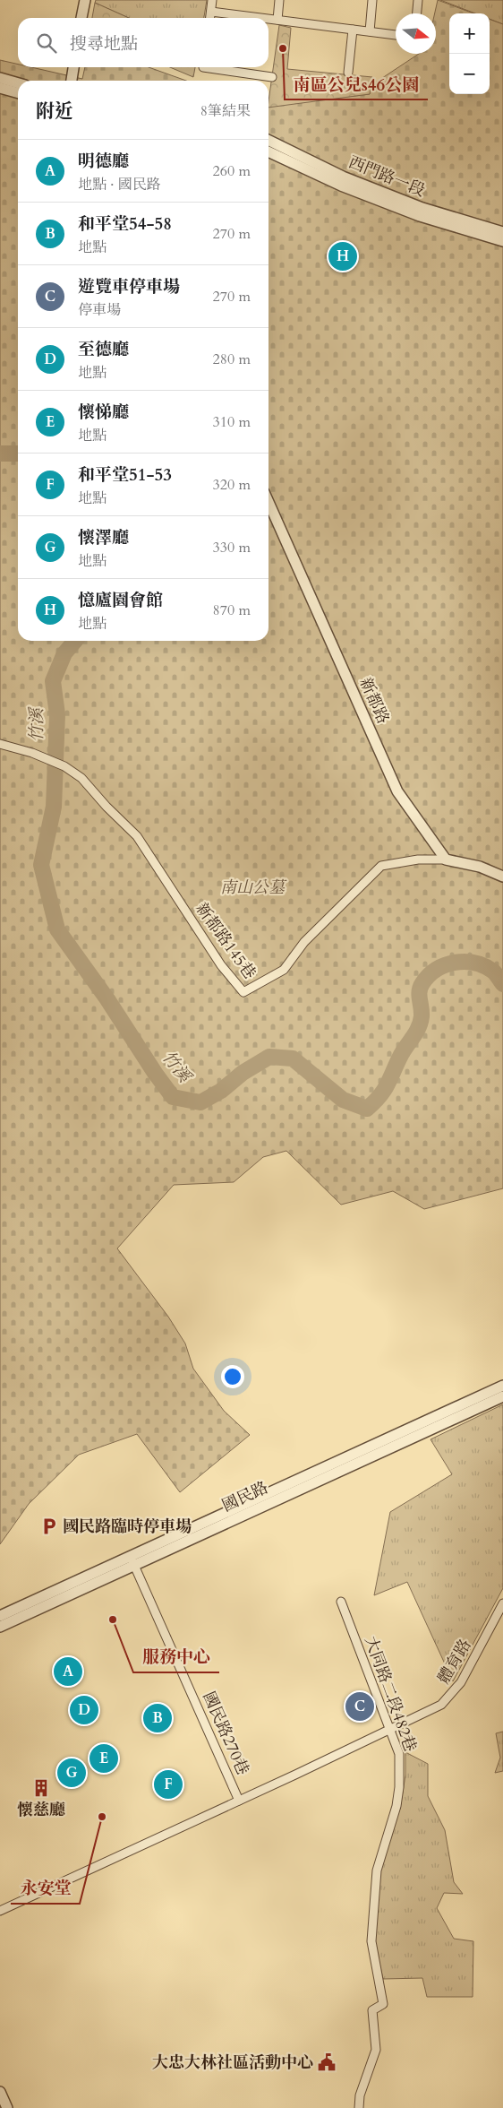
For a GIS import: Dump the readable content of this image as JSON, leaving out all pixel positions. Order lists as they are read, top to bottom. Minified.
{"streets":{"street":["西門路一段","新都路","新都路145巷","國民路","體育路","大同路二段482巷","國民路270巷"]},"crossings":[["新都路","新都路145巷"],["國民路","國民路270巷"],["體育路","大同路二段482巷"],["體育路","國民路270巷"]],"water":["竹溪"],"parks":["南山公墓"],"places":{"other":["南區公兒s46公園","服務中心","永安堂"],"parking":["國民路臨時停車場"],"building":["懷慈廳"],"public building":["大忠大林社區活動中心"]},"north":"right","page":{"map_buttons":["+","−"],"search":"搜尋地點","heading":["附近","8筆結果"],"list":[{"mark":"A","name":"明德廳","note":"地點 · 國民路","value":"260 m"},{"mark":"B","name":"和平堂54-58","note":"地點","value":"270 m"},{"mark":"C","name":"遊覽車停車場","note":"停車場","value":"270 m"},{"mark":"D","name":"至德廳","note":"地點","value":"280 m"},{"mark":"E","name":"懷悌廳","note":"地點","value":"310 m"},{"mark":"F","name":"和平堂51-53","note":"地點","value":"320 m"},{"mark":"G","name":"懷澤廳","note":"地點","value":"330 m"},{"mark":"H","name":"憶廬園會館","note":"地點","value":"870 m"}],"pins":["H","A","C","D","B","E","G","F"]}}
